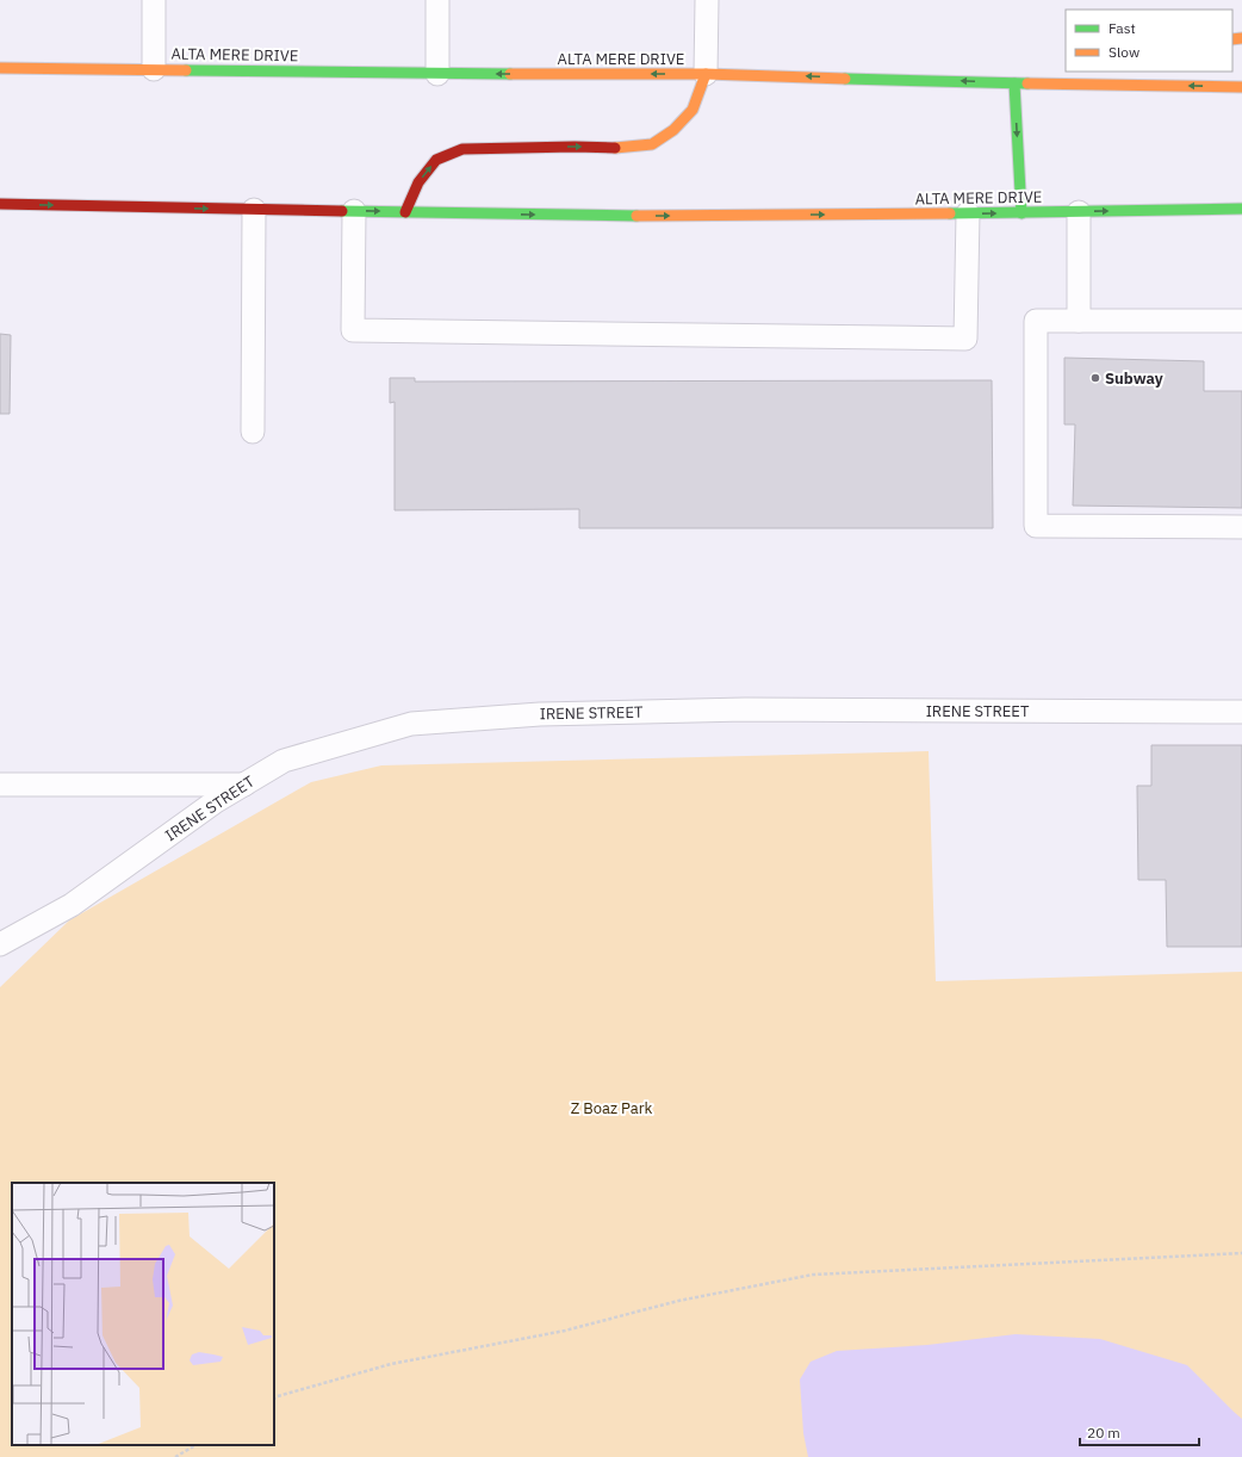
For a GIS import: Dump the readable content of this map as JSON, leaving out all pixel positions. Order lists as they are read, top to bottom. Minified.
{"streets":{"main road":["ALTA MERE DRIVE"],"lane":["IRENE STREET"]},"parks":["Z Boaz Park"],"places":["Subway"],"legend":["Fast","Slow"],"scale_bar":"20 m"}
